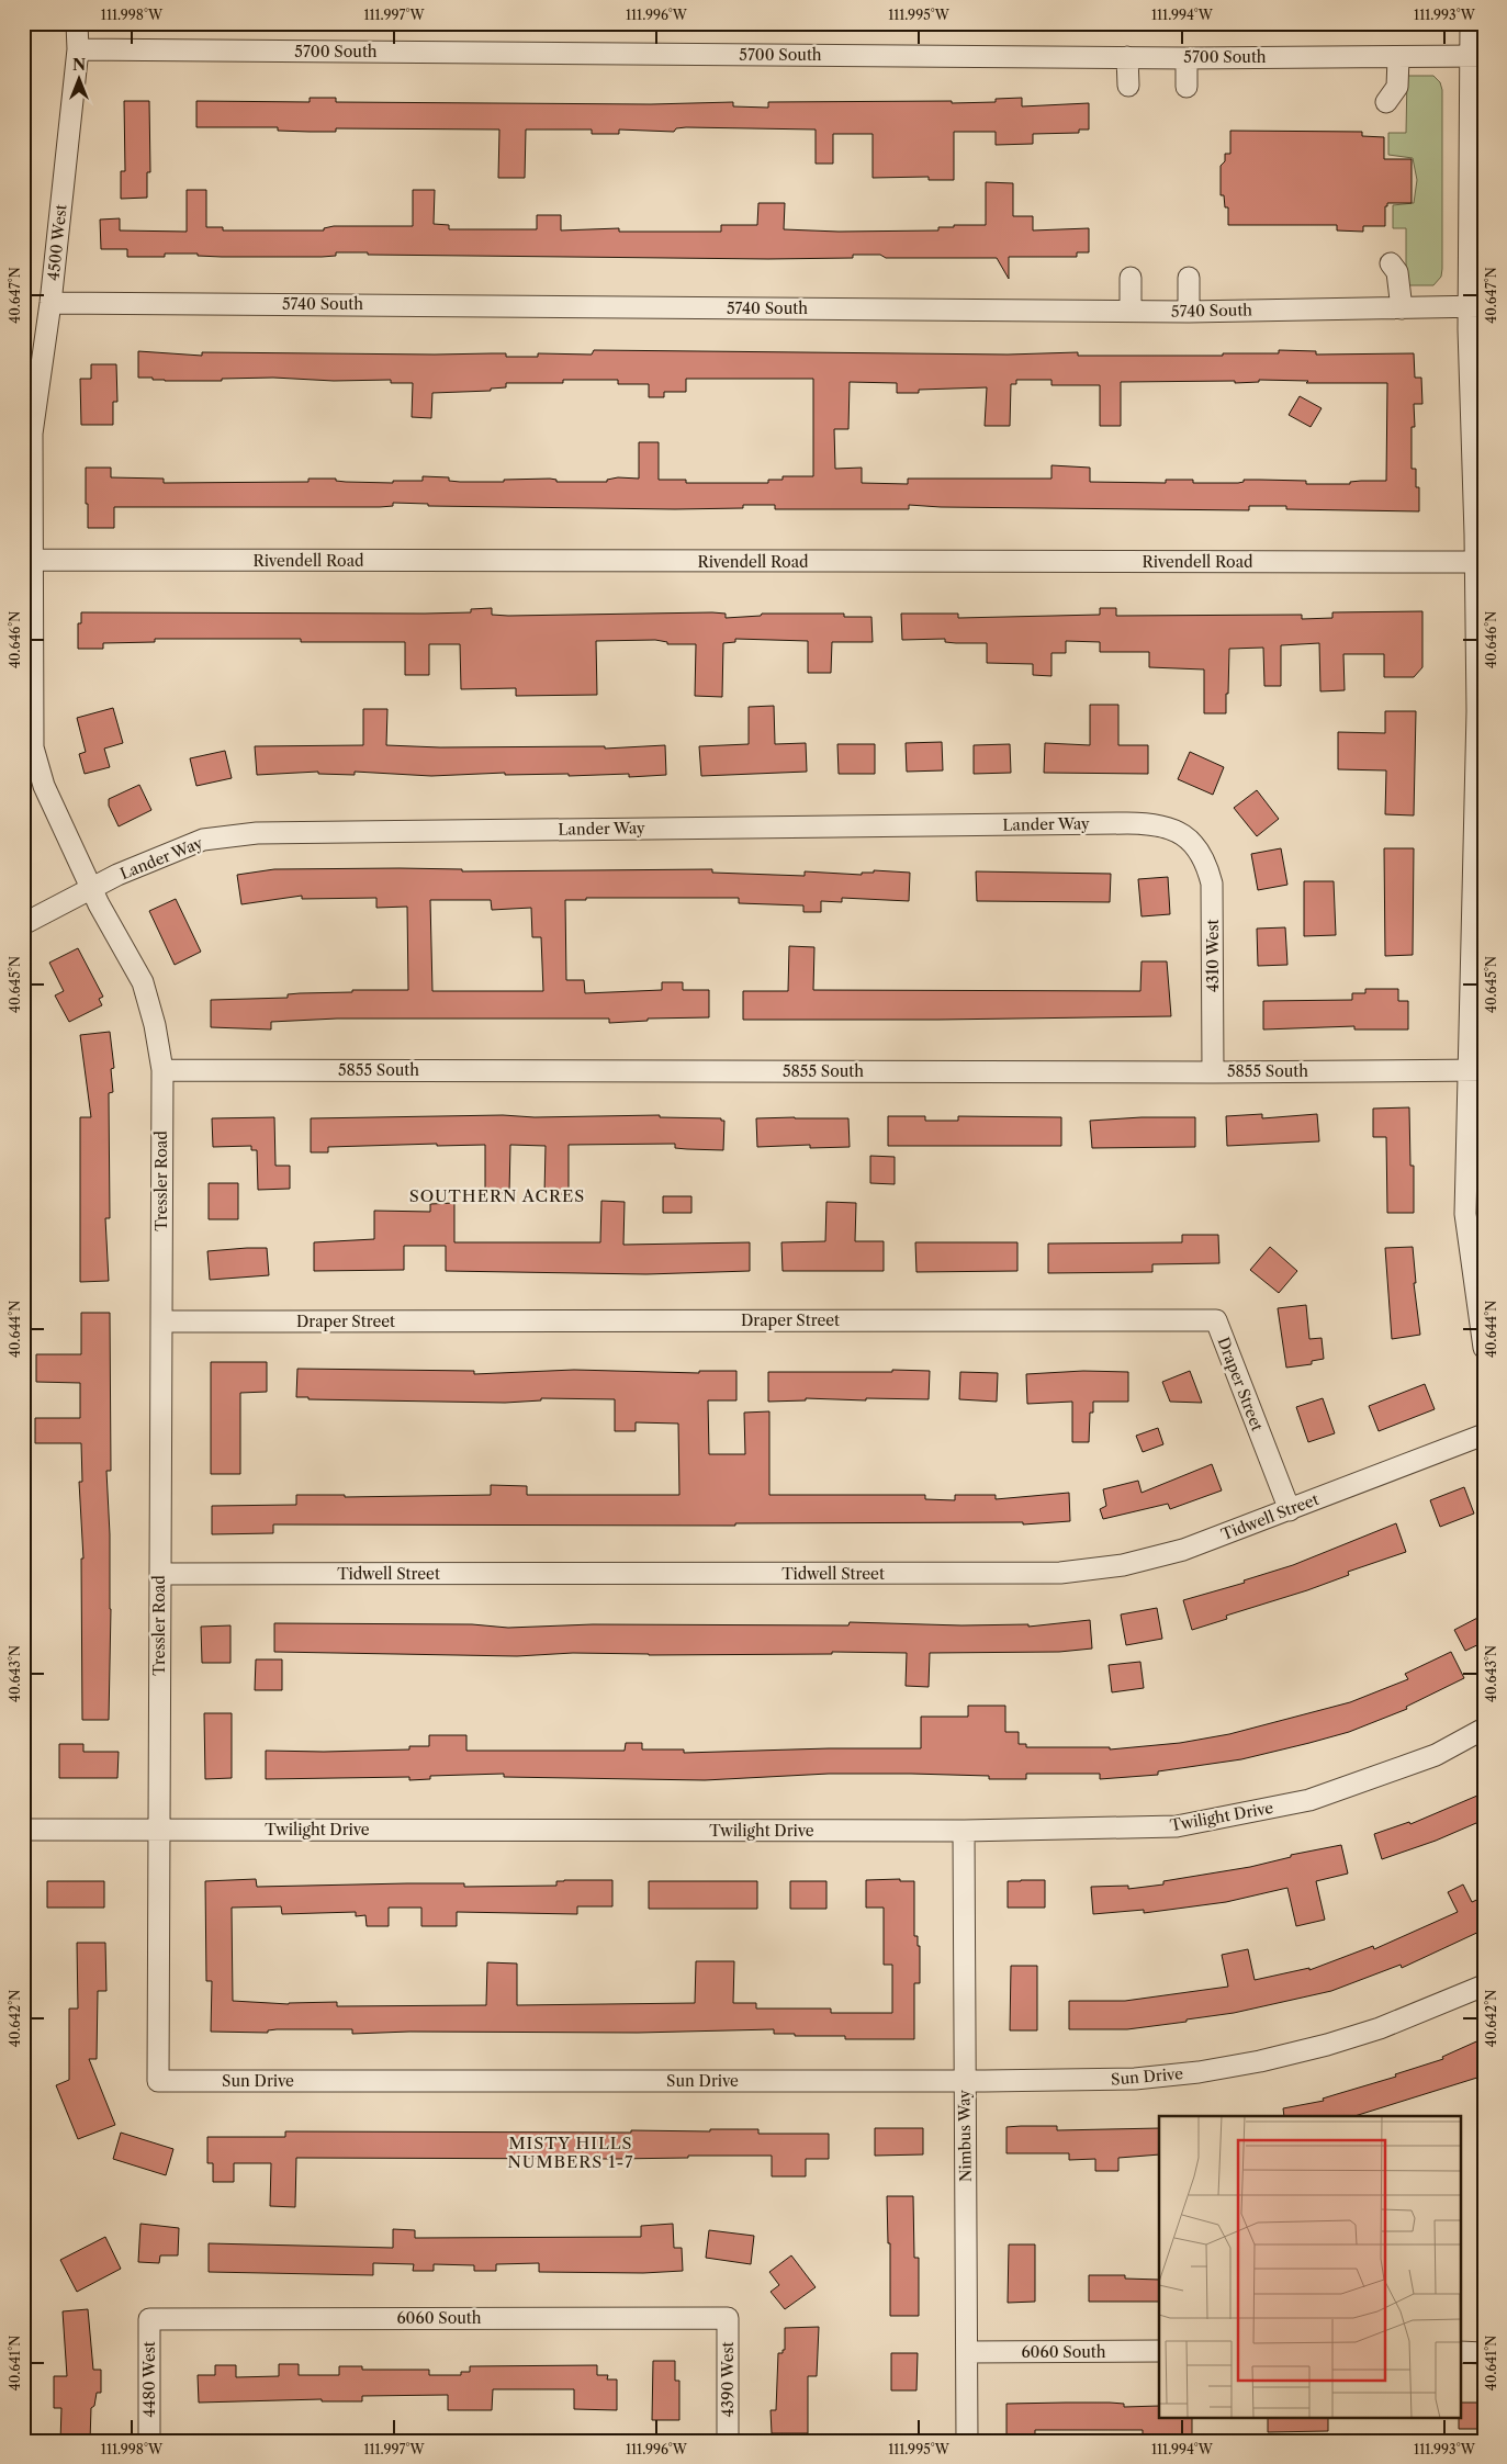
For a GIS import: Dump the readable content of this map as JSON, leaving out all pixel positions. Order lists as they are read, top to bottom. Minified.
{"streets":{"street":["5700 South","4500 West","5740 South","Rivendell Road","Lander Way","4310 West","5855 South","Tressler Road","Draper Street","Tidwell Street","Twilight Drive","Sun Drive","Nimbus Way","6060 South","4480 West","4390 West"]},"crossings":[["5700 South","4500 West"],["4500 West","5740 South"],["4500 West","Rivendell Road"],["4500 West","Tressler Road"],["Rivendell Road","Tressler Road"],["Lander Way","4310 West"],["Lander Way","Tressler Road"],["4310 West","5855 South"],["5855 South","Tressler Road"],["Tressler Road","Draper Street"],["Tressler Road","Tidwell Street"],["Tressler Road","Twilight Drive"],["Tressler Road","Sun Drive"],["Draper Street","Tidwell Street"],["Twilight Drive","Sun Drive"],["Twilight Drive","Nimbus Way"],["Sun Drive","Nimbus Way"],["Nimbus Way","6060 South"],["6060 South","4480 West"],["6060 South","4390 West"]],"districts":["SOUTHERN ACRES","MISTY HILLS NUMBERS 1-7"],"north":"top","coordinates":["111.998°W","111.997°W","111.996°W","111.995°W","111.994°W","111.993°W","40.647°N","40.646°N","40.645°N","40.644°N","40.643°N","40.642°N","40.641°N"]}
